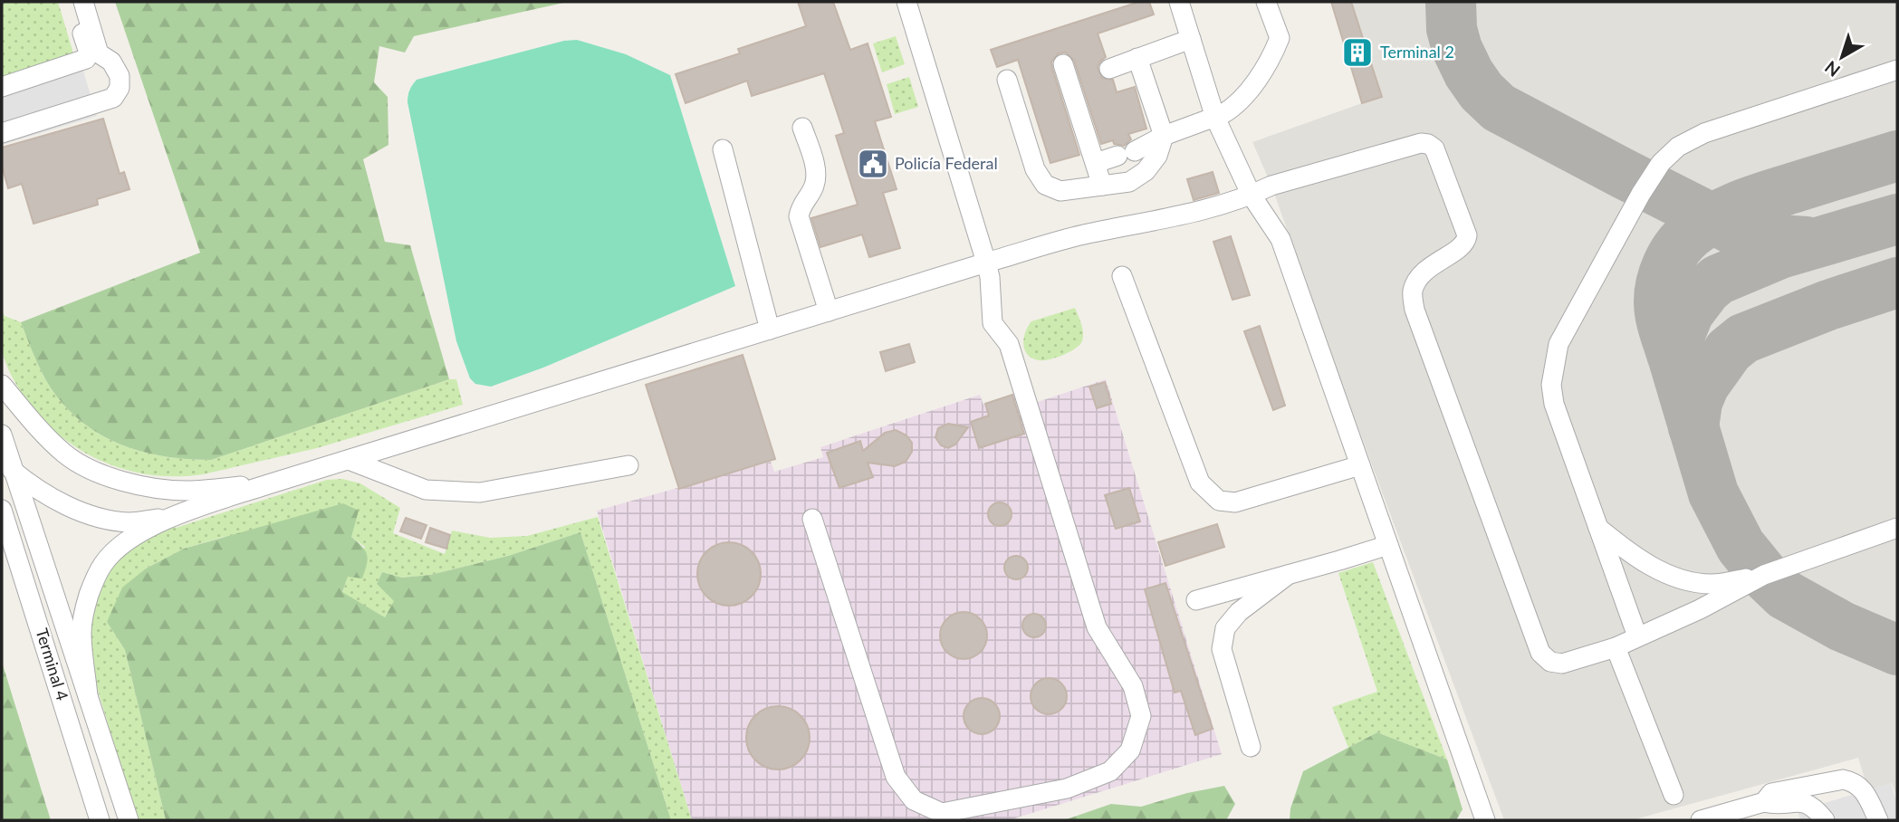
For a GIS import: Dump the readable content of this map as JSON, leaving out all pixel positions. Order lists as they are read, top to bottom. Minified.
{"streets":{"street":["Terminal 4"]},"places":{"building":["Terminal 2"],"public building":["Policía Federal"]},"north":"bottom left"}
